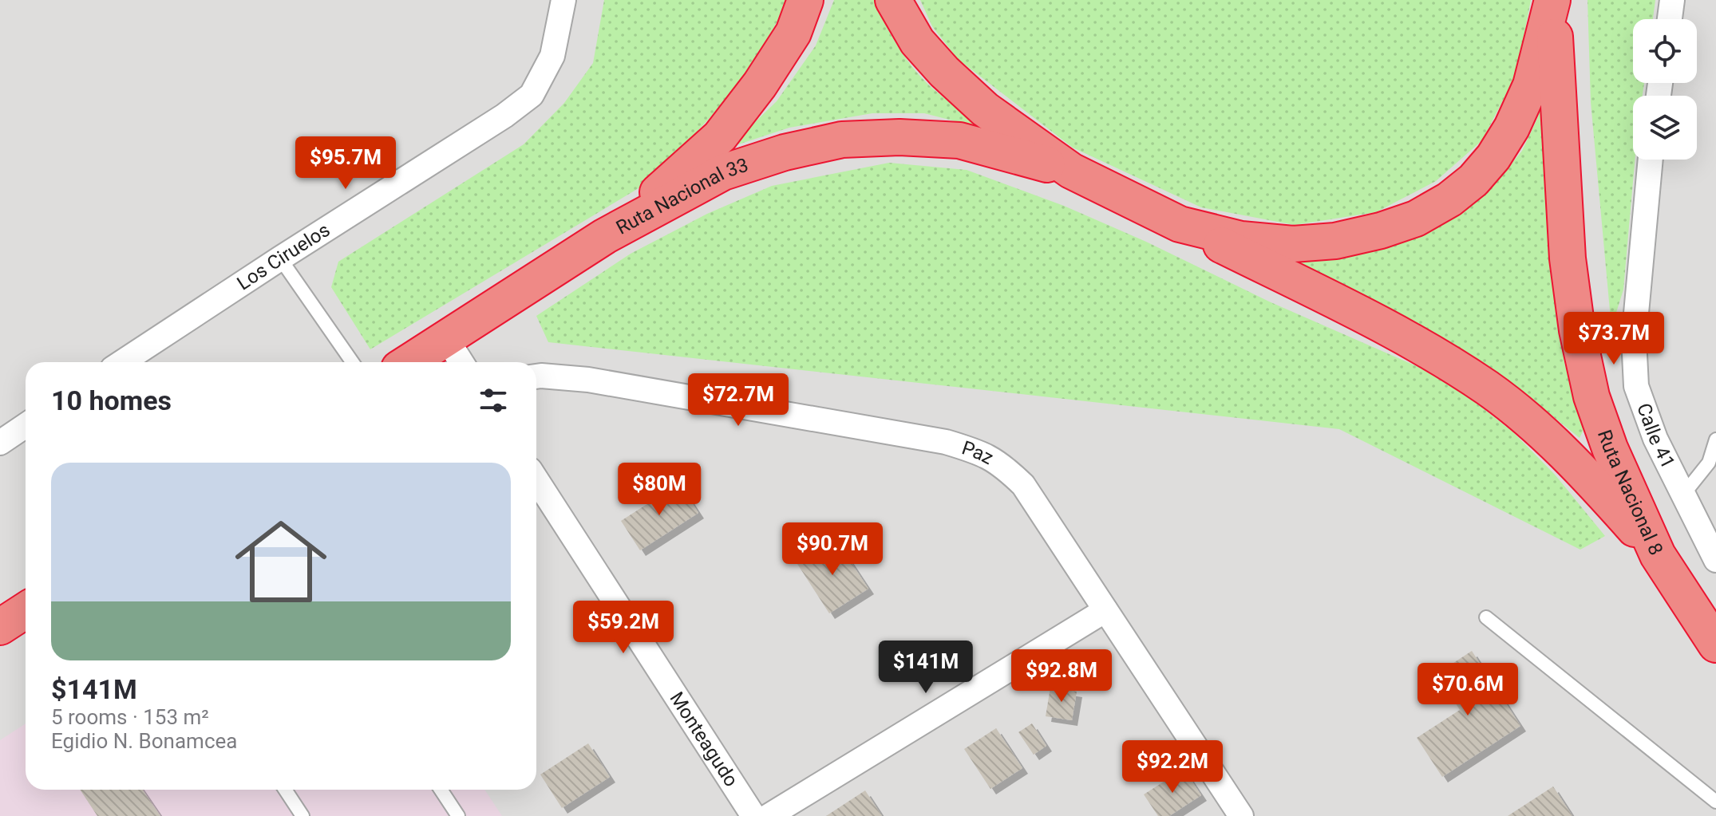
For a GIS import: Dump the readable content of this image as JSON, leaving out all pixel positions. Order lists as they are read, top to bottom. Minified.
{"streets":{"highway":["Ruta Nacional 33","Ruta Nacional 8"],"street":["Los Ciruelos","Calle 41","Paz","Monteagudo"]},"page":{"price":["$95.7M","$73.7M","$72.7M","$80M","$90.7M","$59.2M","$141M","$92.8M","$70.6M","$92.2M"],"heading":"10 homes","list":[{"name":"$141M","note":"5 rooms · 153 m² · Egidio N. Bonamcea"}]}}
